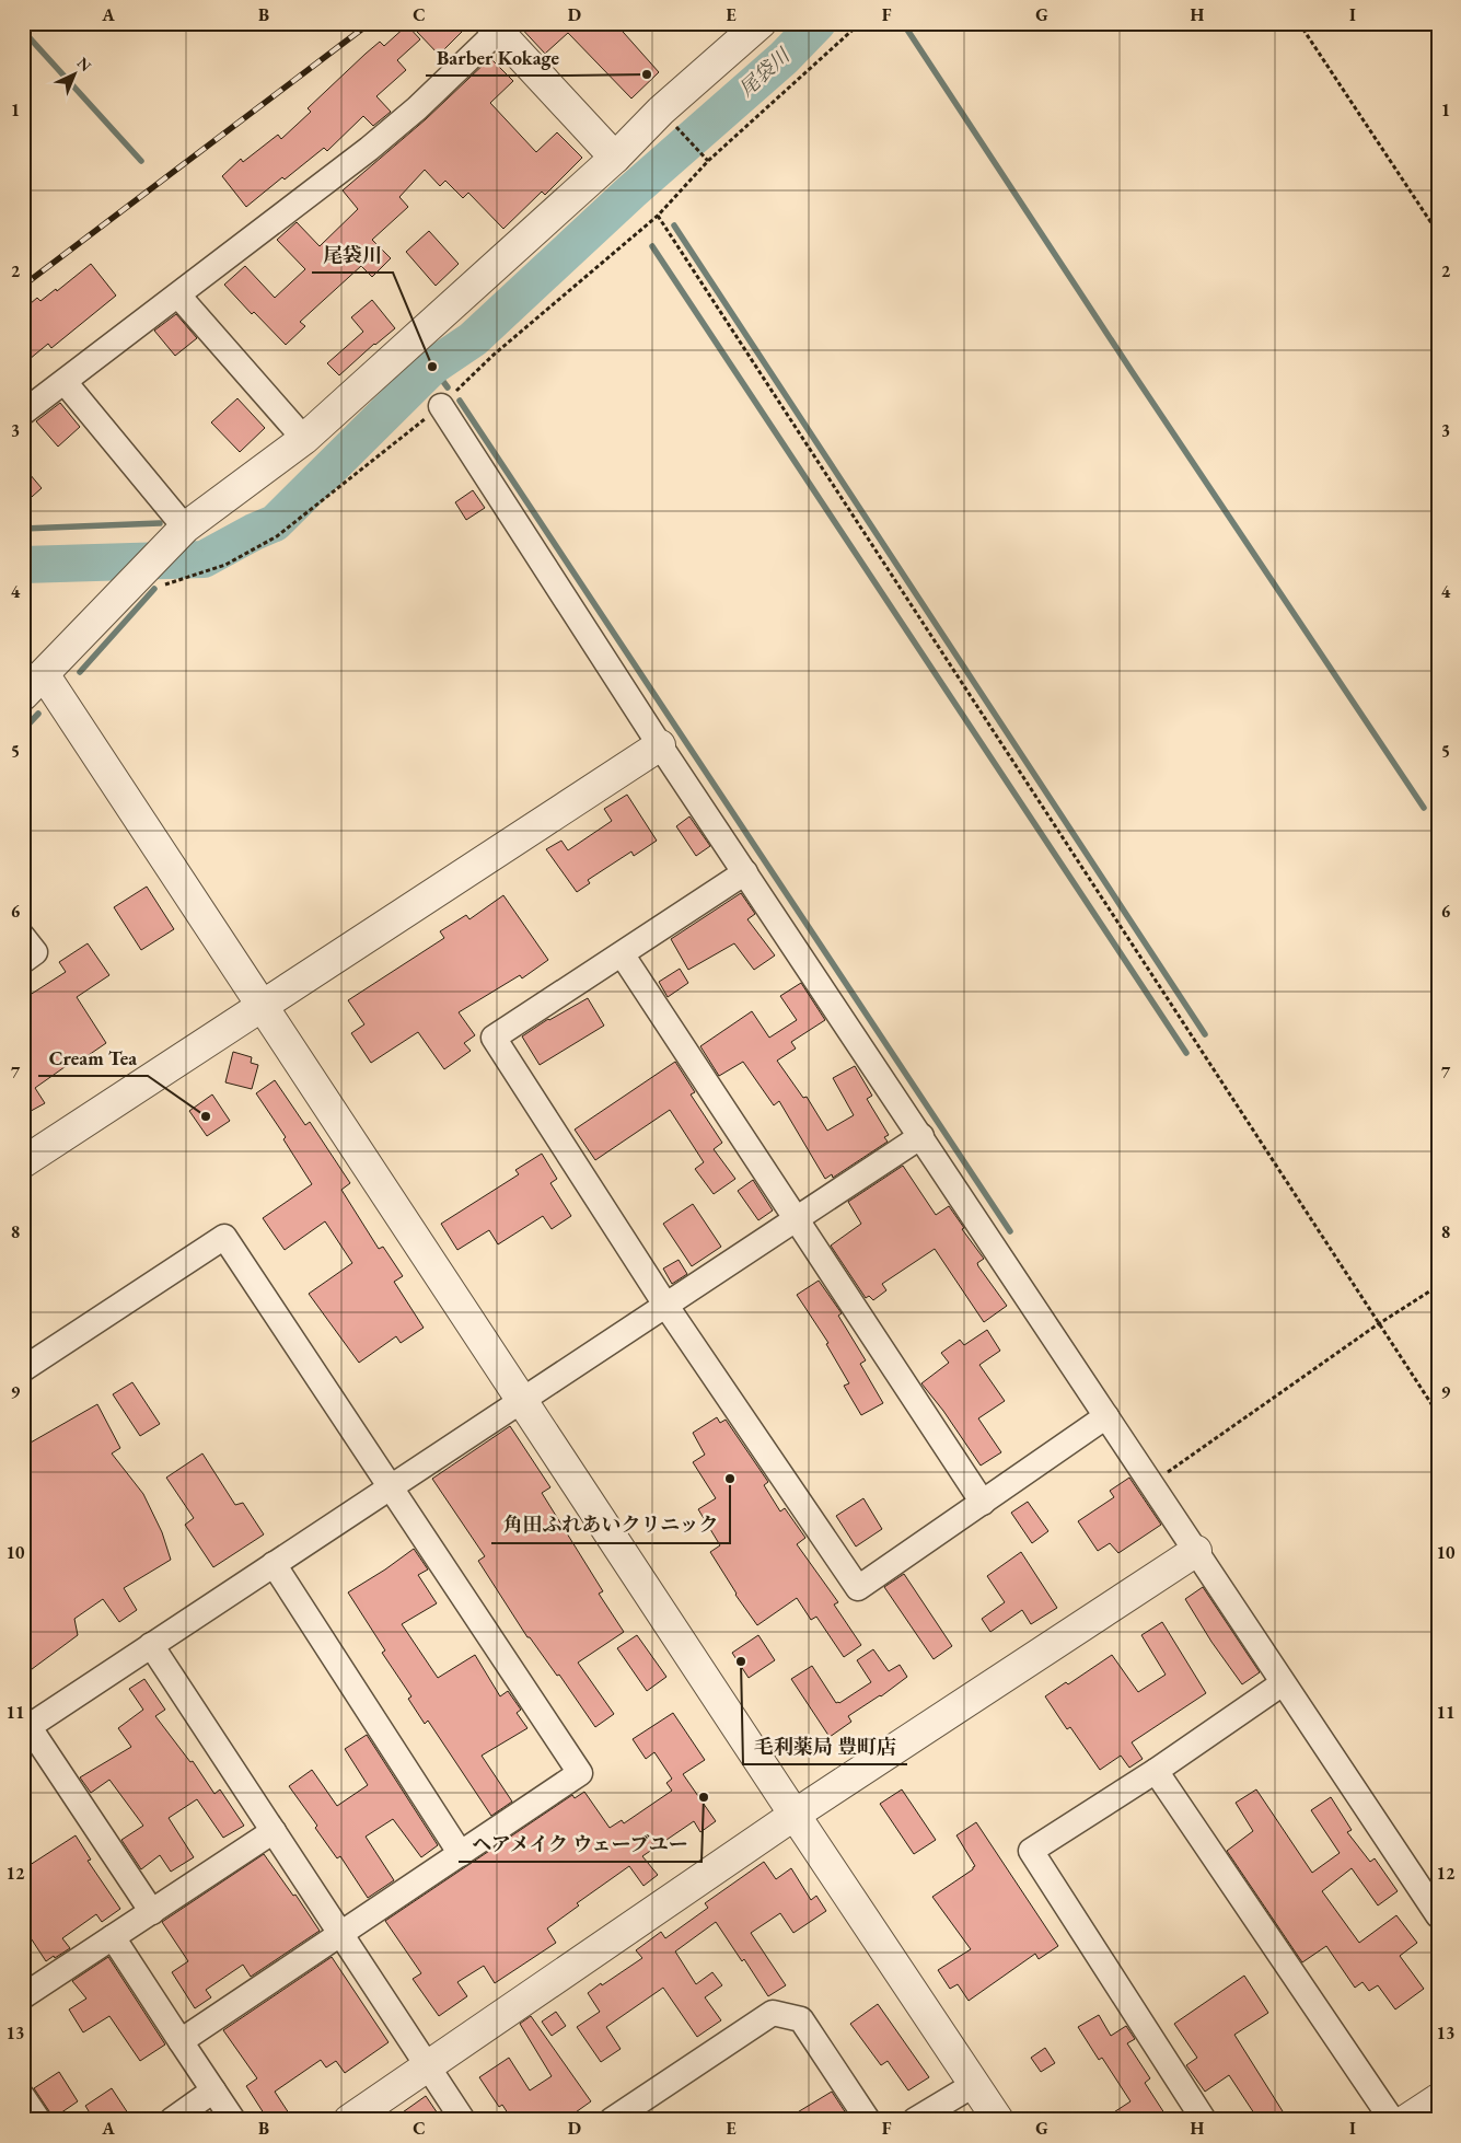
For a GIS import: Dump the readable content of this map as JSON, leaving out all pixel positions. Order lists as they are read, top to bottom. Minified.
{"water":["尾袋川"],"places":["Barber Kokage","尾袋川","Cream Tea","角田ふれあいクリニック","毛利薬局 豊町店","ヘアメイク ウェーブユー"],"north":"top right","grid":{"columns":["A","B","C","D","E","F","G","H","I"],"rows":["1","2","3","4","5","6","7","8","9","10","11","12","13"]}}
